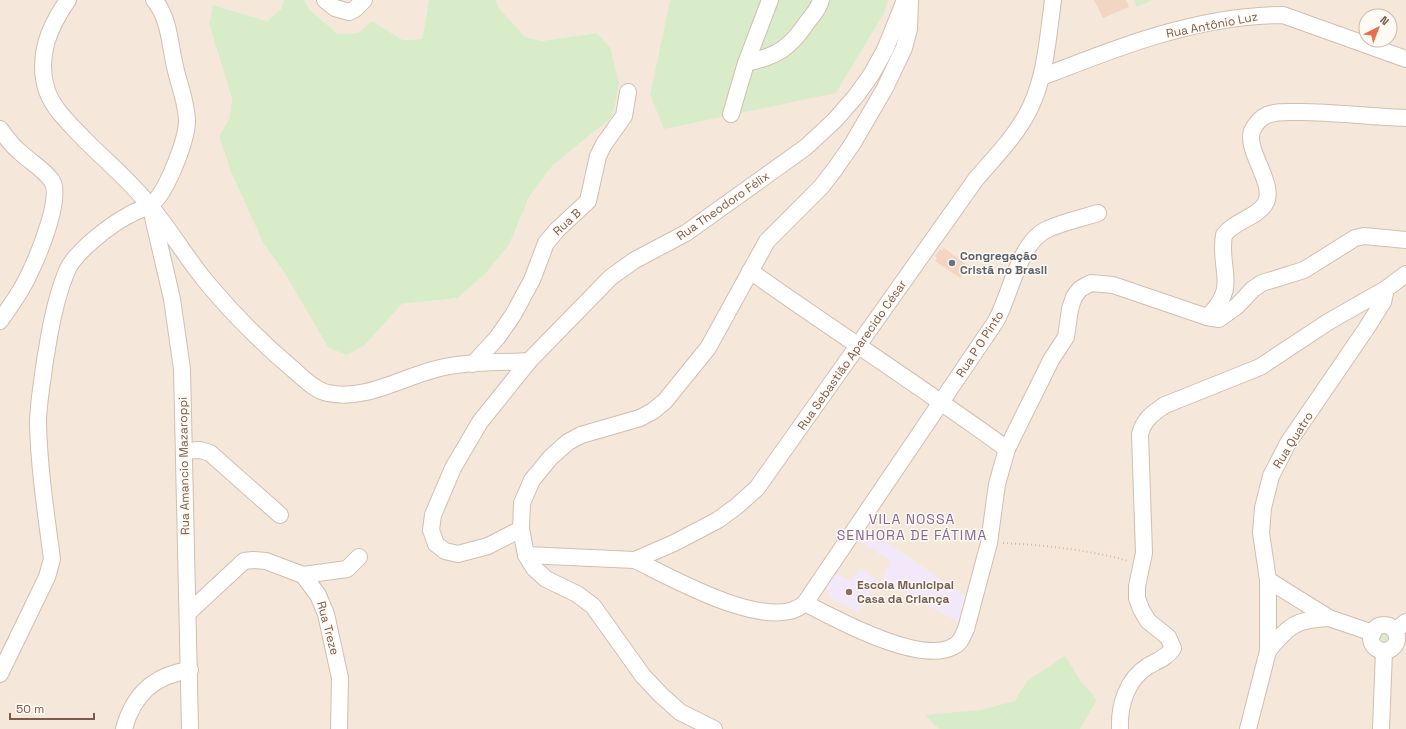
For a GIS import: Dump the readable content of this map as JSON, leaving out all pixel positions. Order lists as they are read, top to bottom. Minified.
{"streets":{"street":["Rua Antônio Luz","Rua Theodoro Félix","Rua B","Rua P O Pinto","Rua Sebastião Aparecido César","Rua Quatro","Rua Amancio Mazaroppi","Rua Treze"]},"crossings":[["Rua Antônio Luz","Rua Sebastião Aparecido César"]],"districts":["VILA NOSSA SENHORA DE FÁTIMA"],"places":["Congregação Cristã no Brasil","Escola Municipal Casa da Criança"],"scale_bar":"50 m","north":"top right"}
